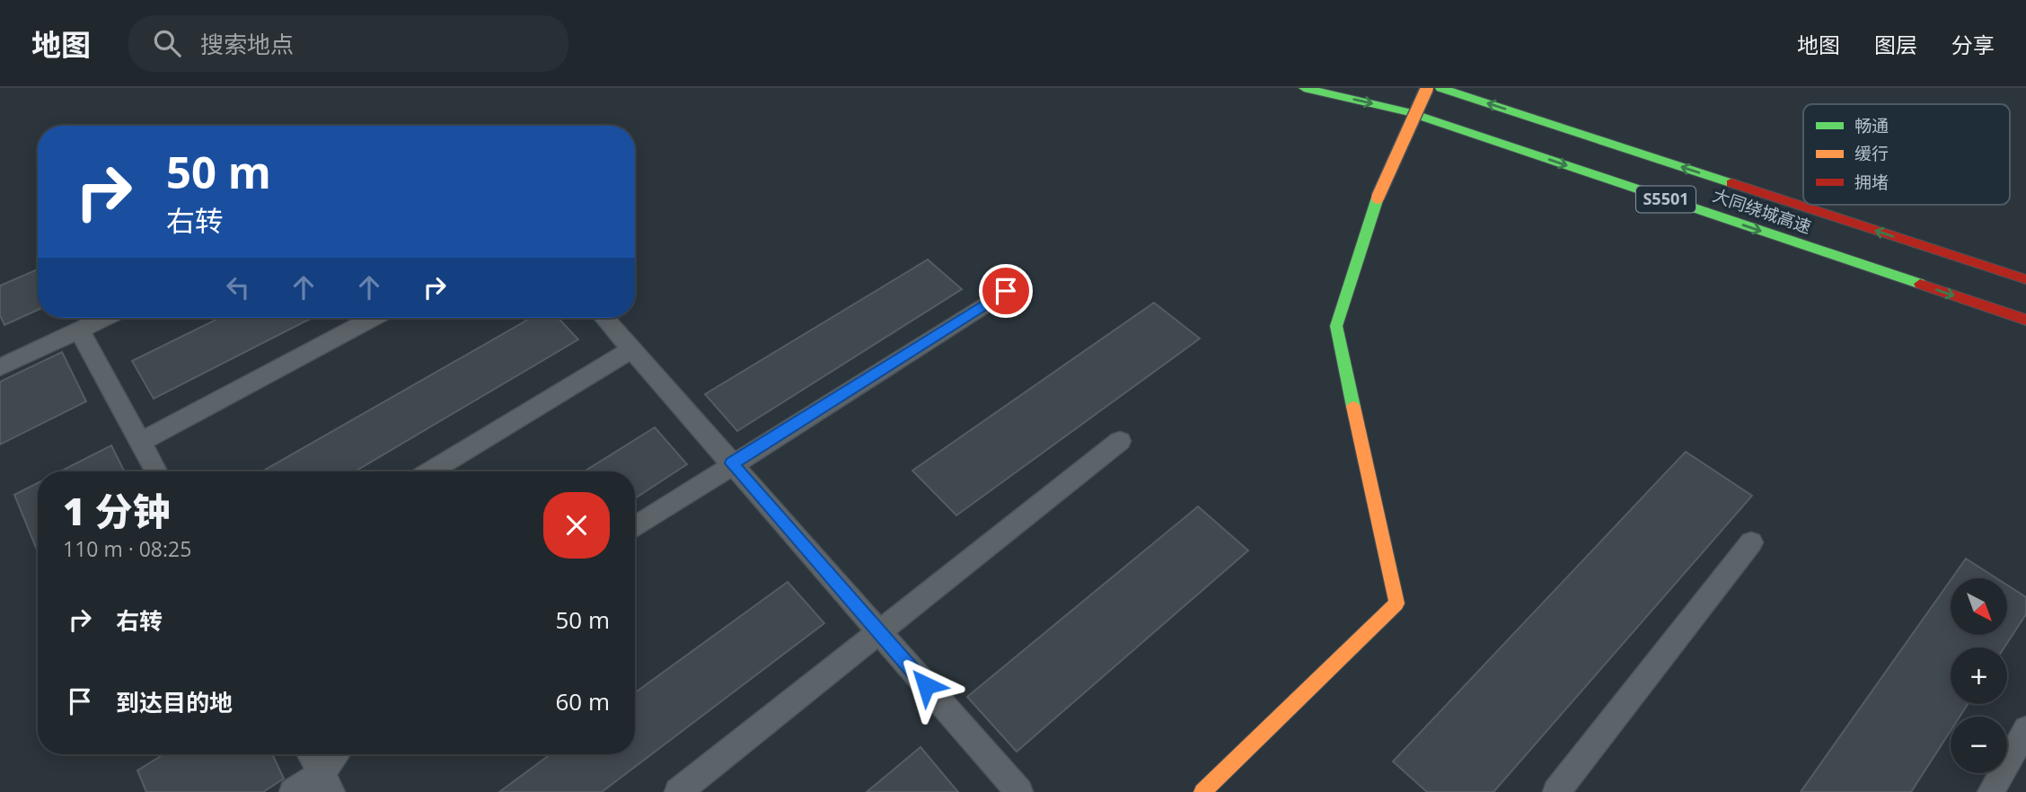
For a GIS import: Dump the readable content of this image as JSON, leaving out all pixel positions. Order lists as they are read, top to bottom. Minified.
{"streets":{"main road":["S5501","大同绕城高速"]},"legend":["畅通","缓行","拥堵"],"north":"bottom right","page":{"header":"地图","search":"搜索地点","nav":["地图","图层","分享"],"turn":["50 m","右转"],"heading":["1 分钟","110 m · 08:25"],"map_buttons":["+","−"],"list":[{"name":"右转","value":"50 m"},{"name":"到达目的地","value":"60 m"}]}}
